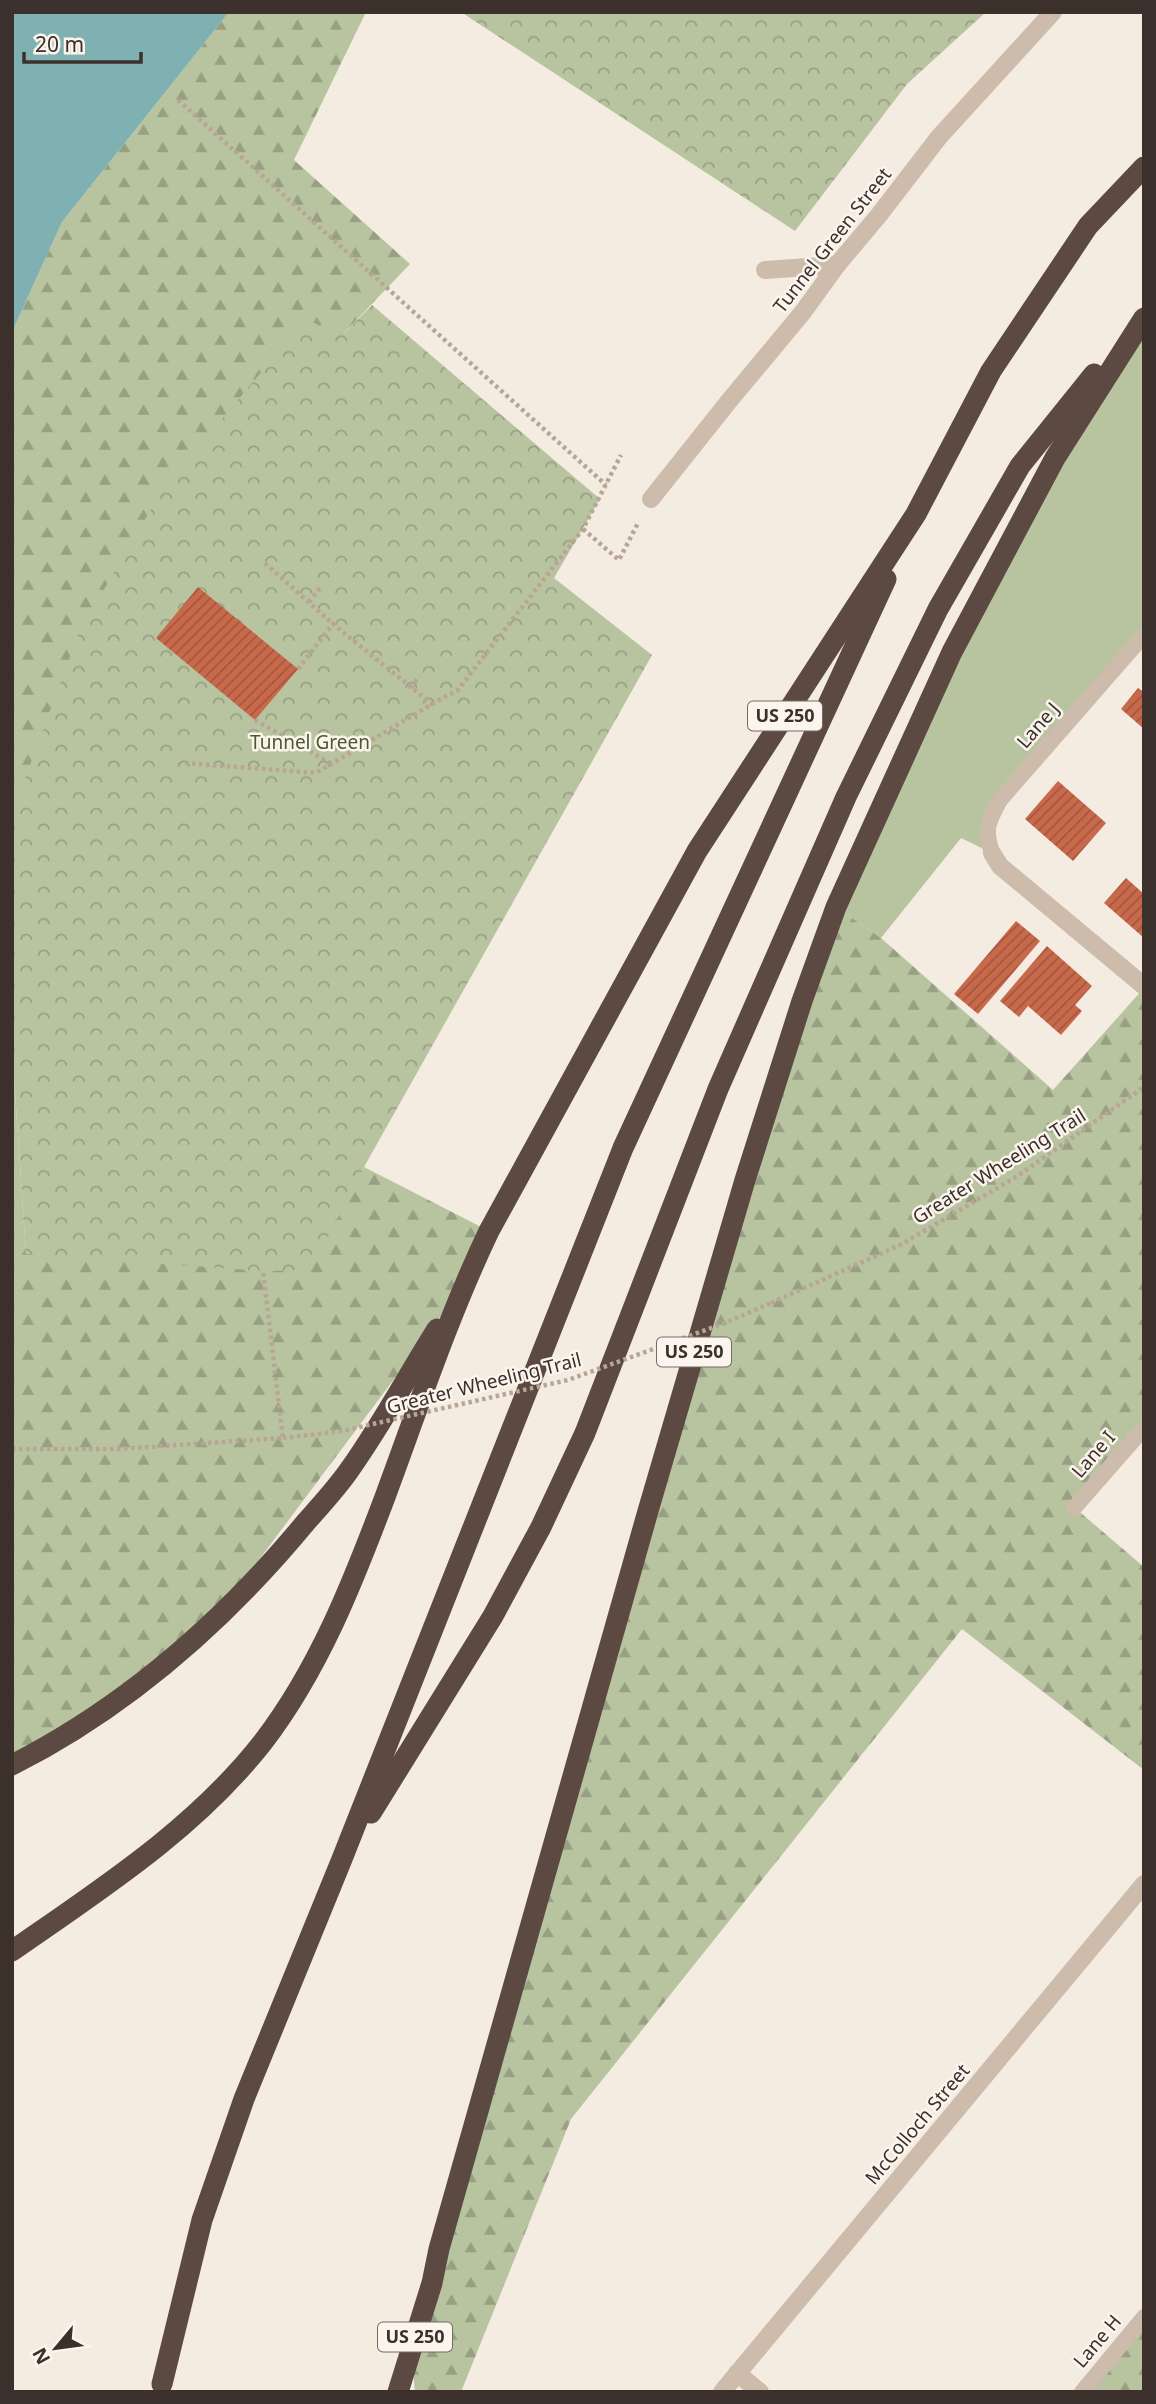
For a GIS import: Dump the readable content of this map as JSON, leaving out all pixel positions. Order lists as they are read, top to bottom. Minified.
{"streets":{"highway":["US 250"],"street":["Tunnel Green Street","McColloch Street"],"lane":["Lane J","Lane I","Lane H"],"path":["Greater Wheeling Trail"]},"parks":["Tunnel Green"],"scale_bar":"20 m","north":"bottom left"}
